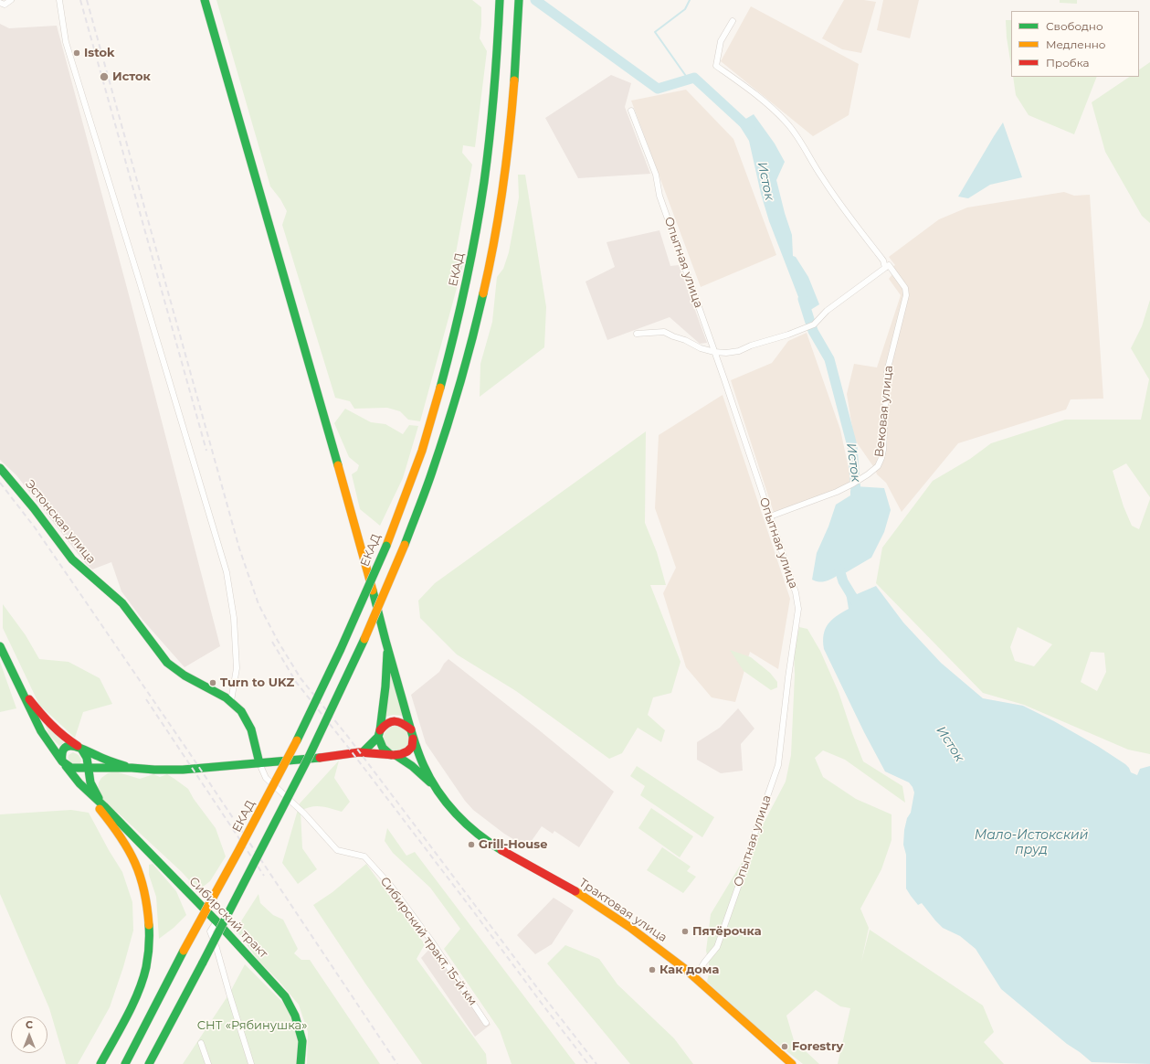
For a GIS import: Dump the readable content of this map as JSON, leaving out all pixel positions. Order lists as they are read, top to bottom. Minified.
{"streets":{"main road":["ЕКАД","Эстонская улица","Трактовая улица","Сибирский тракт"],"street":["Опытная улица","Вековая улица","Сибирский тракт, 15-й км"]},"crossings":[["Опытная улица","Вековая улица"],["Опытная улица","Трактовая улица"],["Эстонская улица","Сибирский тракт, 15-й км"]],"water":["Исток","Мало-Истокский пруд"],"parks":["СНТ «Рябинушка»"],"places":["Istok","Исток","Turn to UKZ","Grill-House","Пятёрочка","Как дома","Forestry"],"legend":["Свободно","Медленно","Пробка"],"north":"top"}
